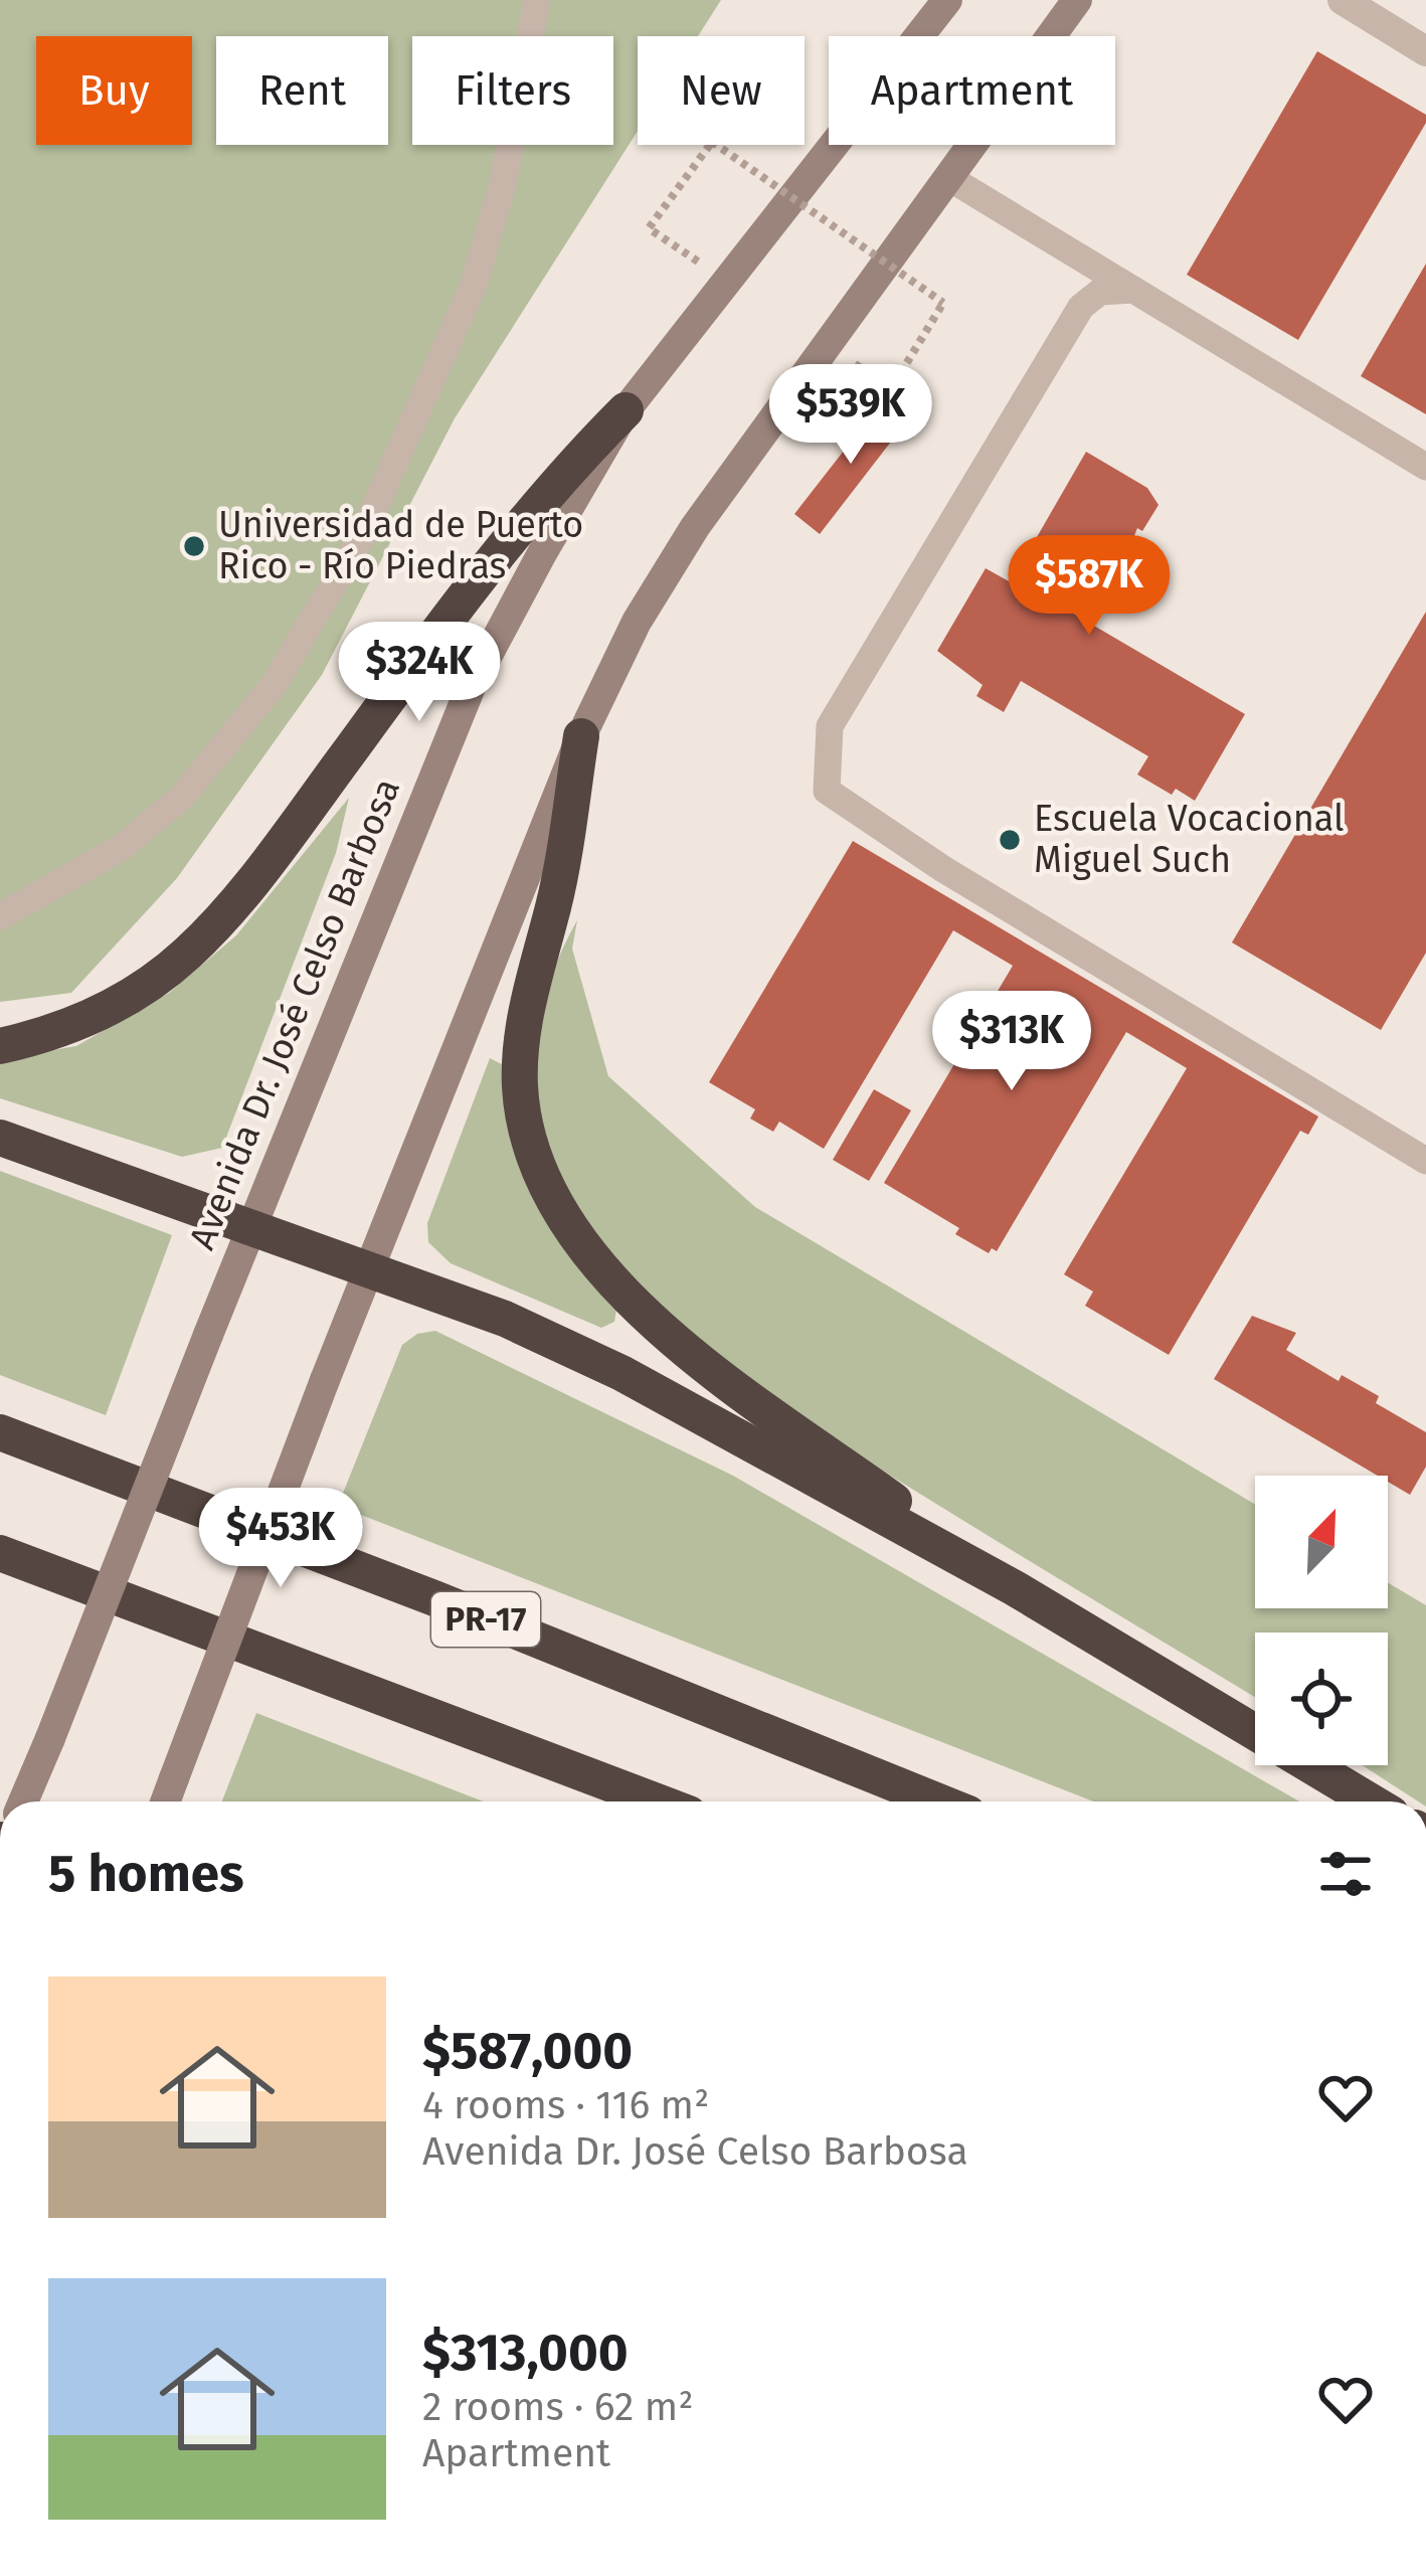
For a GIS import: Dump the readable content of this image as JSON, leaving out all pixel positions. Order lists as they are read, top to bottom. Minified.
{"streets":{"highway":["PR-17"],"main road":["Avenida Dr. José Celso Barbosa"]},"places":["Universidad de Puerto Rico - Río Piedras","Escuela Vocacional Miguel Such"],"north":"top right","page":{"chip":["Buy","Rent","Filters","New","Apartment"],"price":["$539K","$587K","$324K","$313K","$453K"],"heading":"5 homes","list":[{"name":"$587,000","note":"4 rooms · 116 m² · Avenida Dr. José Celso Barbosa"},{"name":"$313,000","note":"2 rooms · 62 m² · Apartment"}]}}
